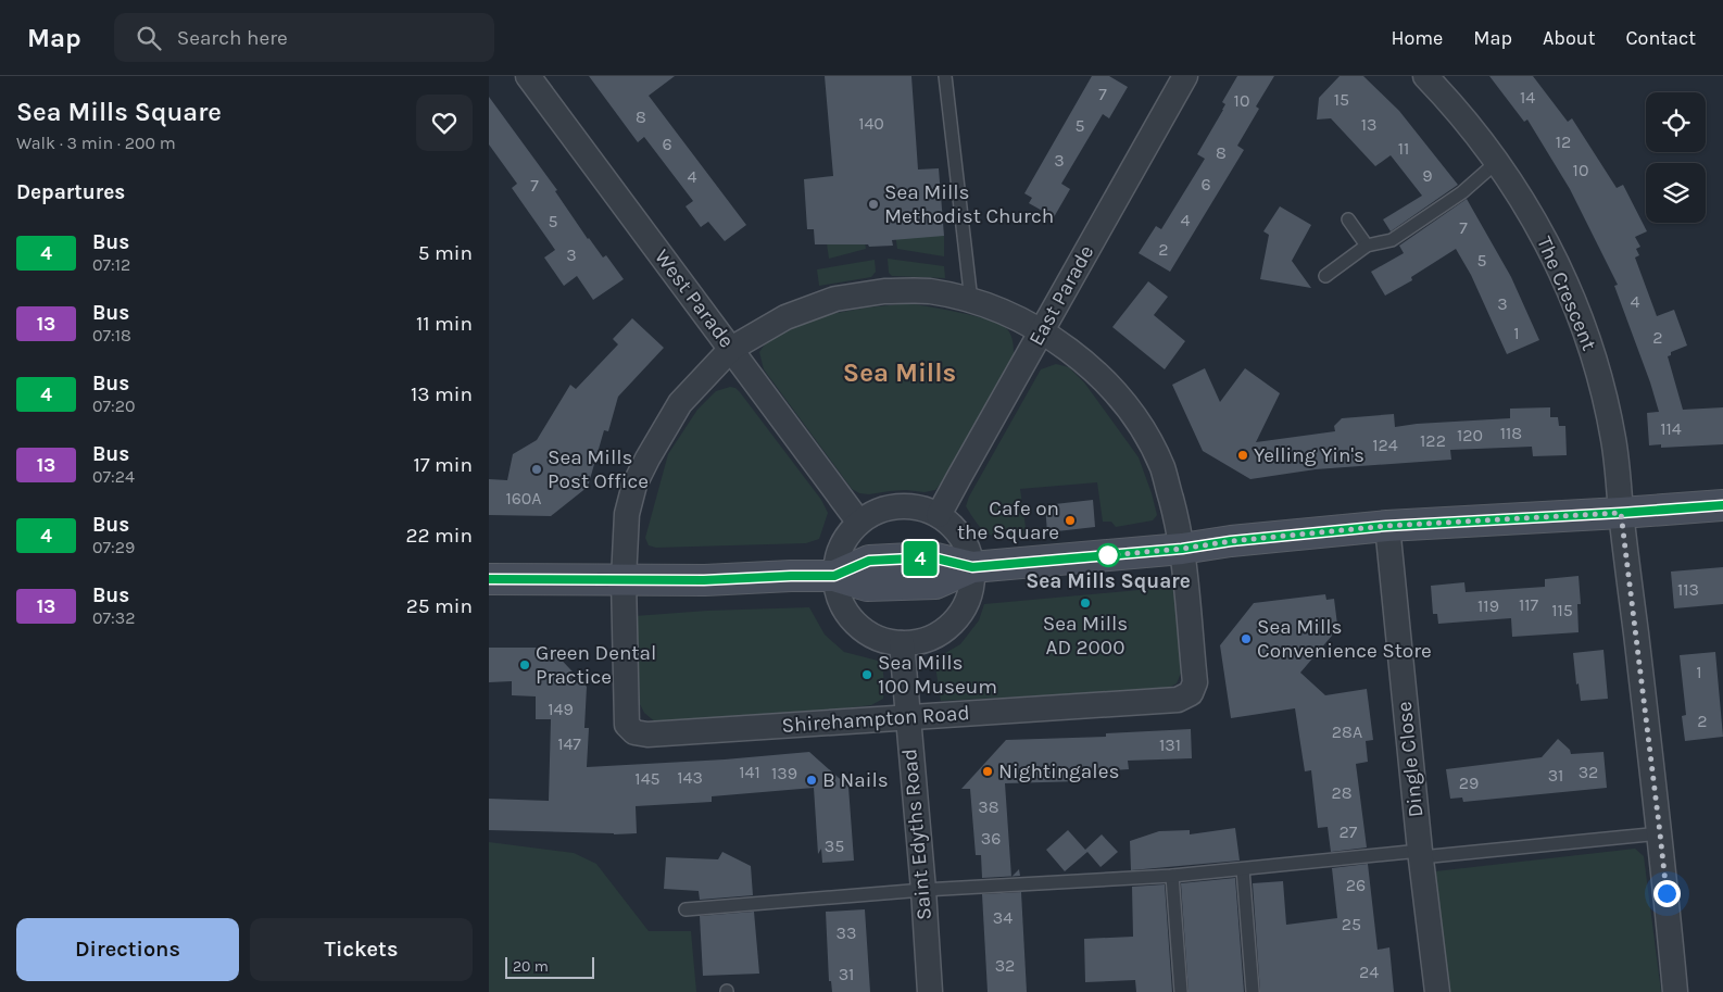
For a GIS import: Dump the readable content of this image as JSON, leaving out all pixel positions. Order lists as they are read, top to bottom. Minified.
{"streets":{"street":["The Crescent","East Parade","West Parade","Shirehampton Road","Dingle Close","Saint Edyths Road"]},"crossings":[["East Parade","Shirehampton Road"],["West Parade","Shirehampton Road"],["Shirehampton Road","Saint Edyths Road"]],"districts":["Sea Mills"],"places":["Sea Mills Methodist Church","Yelling Yin's","Sea Mills Post Office","Cafe on the Square","Sea Mills Square","Sea Mills AD 2000","Sea Mills Convenience Store","Green Dental Practice","Sea Mills 100 Museum","Nightingales","B Nails"],"lines":["bus line 4"],"house_numbers":["7","14","15","10","8","140","13","5","12","6","11","8","3","10","9","4","6","7","4","5","7","2","3","5","4","3","1","2","114","118","120","122","124","160A","113","117","119","115","1","149","2","28A","147","131","141","32","139","31","143","145","29","28","38","27","36","35","26","34","25","33","32","24","31"],"scale_bar":"20 m","page":{"header":"Map","search":"Search here","nav":["Home","Map","About","Contact"],"heading":[["Sea Mills Square","Walk · 3 min · 200 m"],"Departures"],"on_map":"4","list":[{"mark":"4","name":"Bus","note":"07:12","value":"5 min"},{"mark":"13","name":"Bus","note":"07:18","value":"11 min"},{"mark":"4","name":"Bus","note":"07:20","value":"13 min"},{"mark":"13","name":"Bus","note":"07:24","value":"17 min"},{"mark":"4","name":"Bus","note":"07:29","value":"22 min"},{"mark":"13","name":"Bus","note":"07:32","value":"25 min"}],"buttons":["Directions","Tickets"],"scale":"20 m"}}
